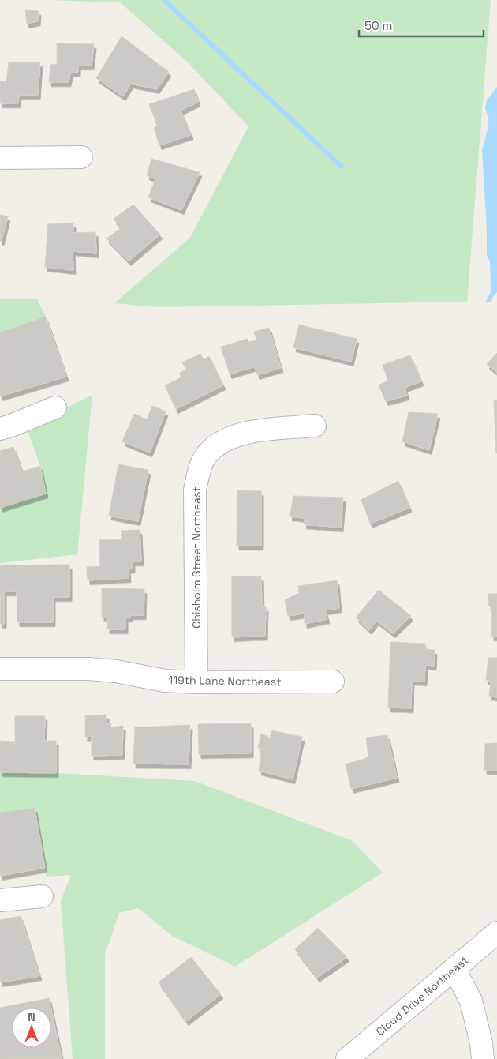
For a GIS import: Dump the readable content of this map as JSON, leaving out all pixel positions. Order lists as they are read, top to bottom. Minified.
{"streets":{"street":["Chisholm Street Northeast","119th Lane Northeast","Cloud Drive Northeast"]},"crossings":[["Chisholm Street Northeast","119th Lane Northeast"]],"scale_bar":"50 m","north":"top"}
